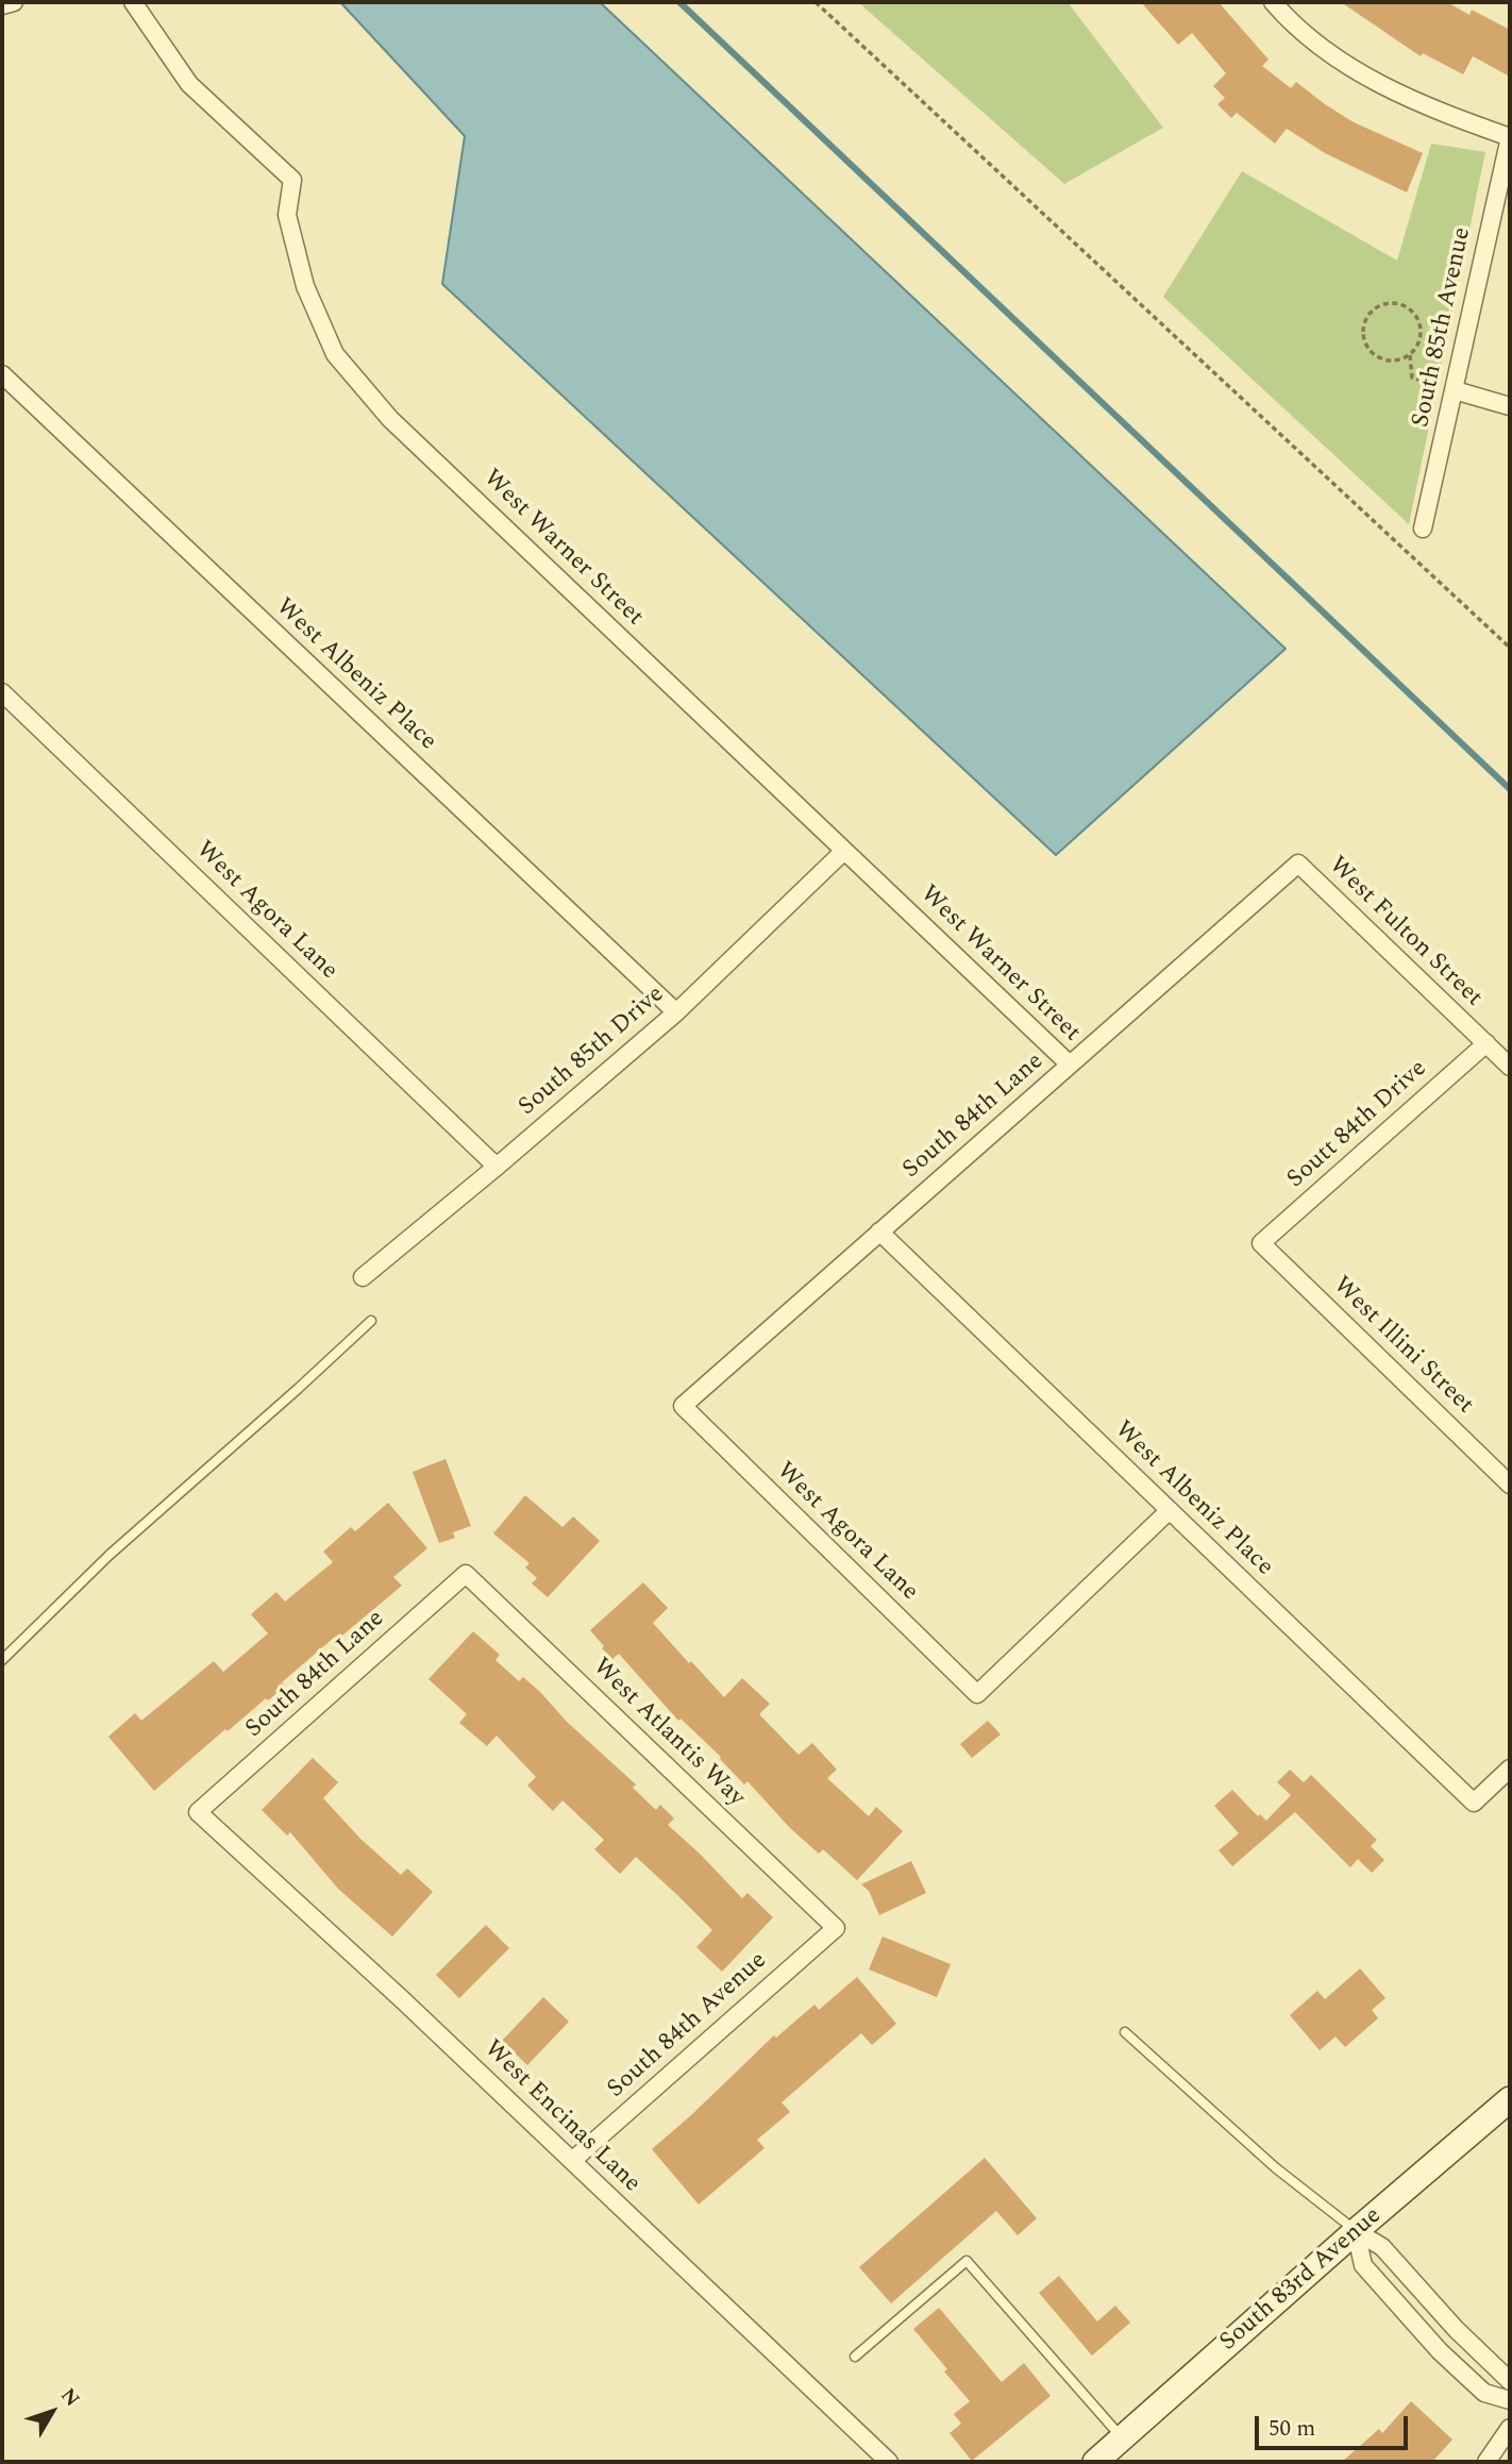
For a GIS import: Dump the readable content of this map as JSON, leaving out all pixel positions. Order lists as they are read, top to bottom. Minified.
{"streets":{"main road":["South 83rd Avenue"],"street":["South 85th Avenue","West Warner Street","West Albeniz Place","West Agora Lane","West Fulton Street","South 85th Drive","South 84th Lane","Soutt 84th Drive","West Illini Street","West Atlantis Way","South 84th Avenue","West Encinas Lane"]},"crossings":[["West Warner Street","South 85th Drive"],["West Warner Street","South 84th Lane"],["West Albeniz Place","West Agora Lane"],["West Albeniz Place","South 85th Drive"],["West Albeniz Place","South 84th Lane"],["West Agora Lane","South 85th Drive"],["West Agora Lane","South 84th Lane"],["West Fulton Street","South 84th Lane"],["West Fulton Street","Soutt 84th Drive"],["South 84th Lane","West Atlantis Way"],["South 84th Lane","West Encinas Lane"],["Soutt 84th Drive","West Illini Street"],["West Atlantis Way","South 84th Avenue"],["South 84th Avenue","West Encinas Lane"]],"scale_bar":"50 m","north":"top right"}
